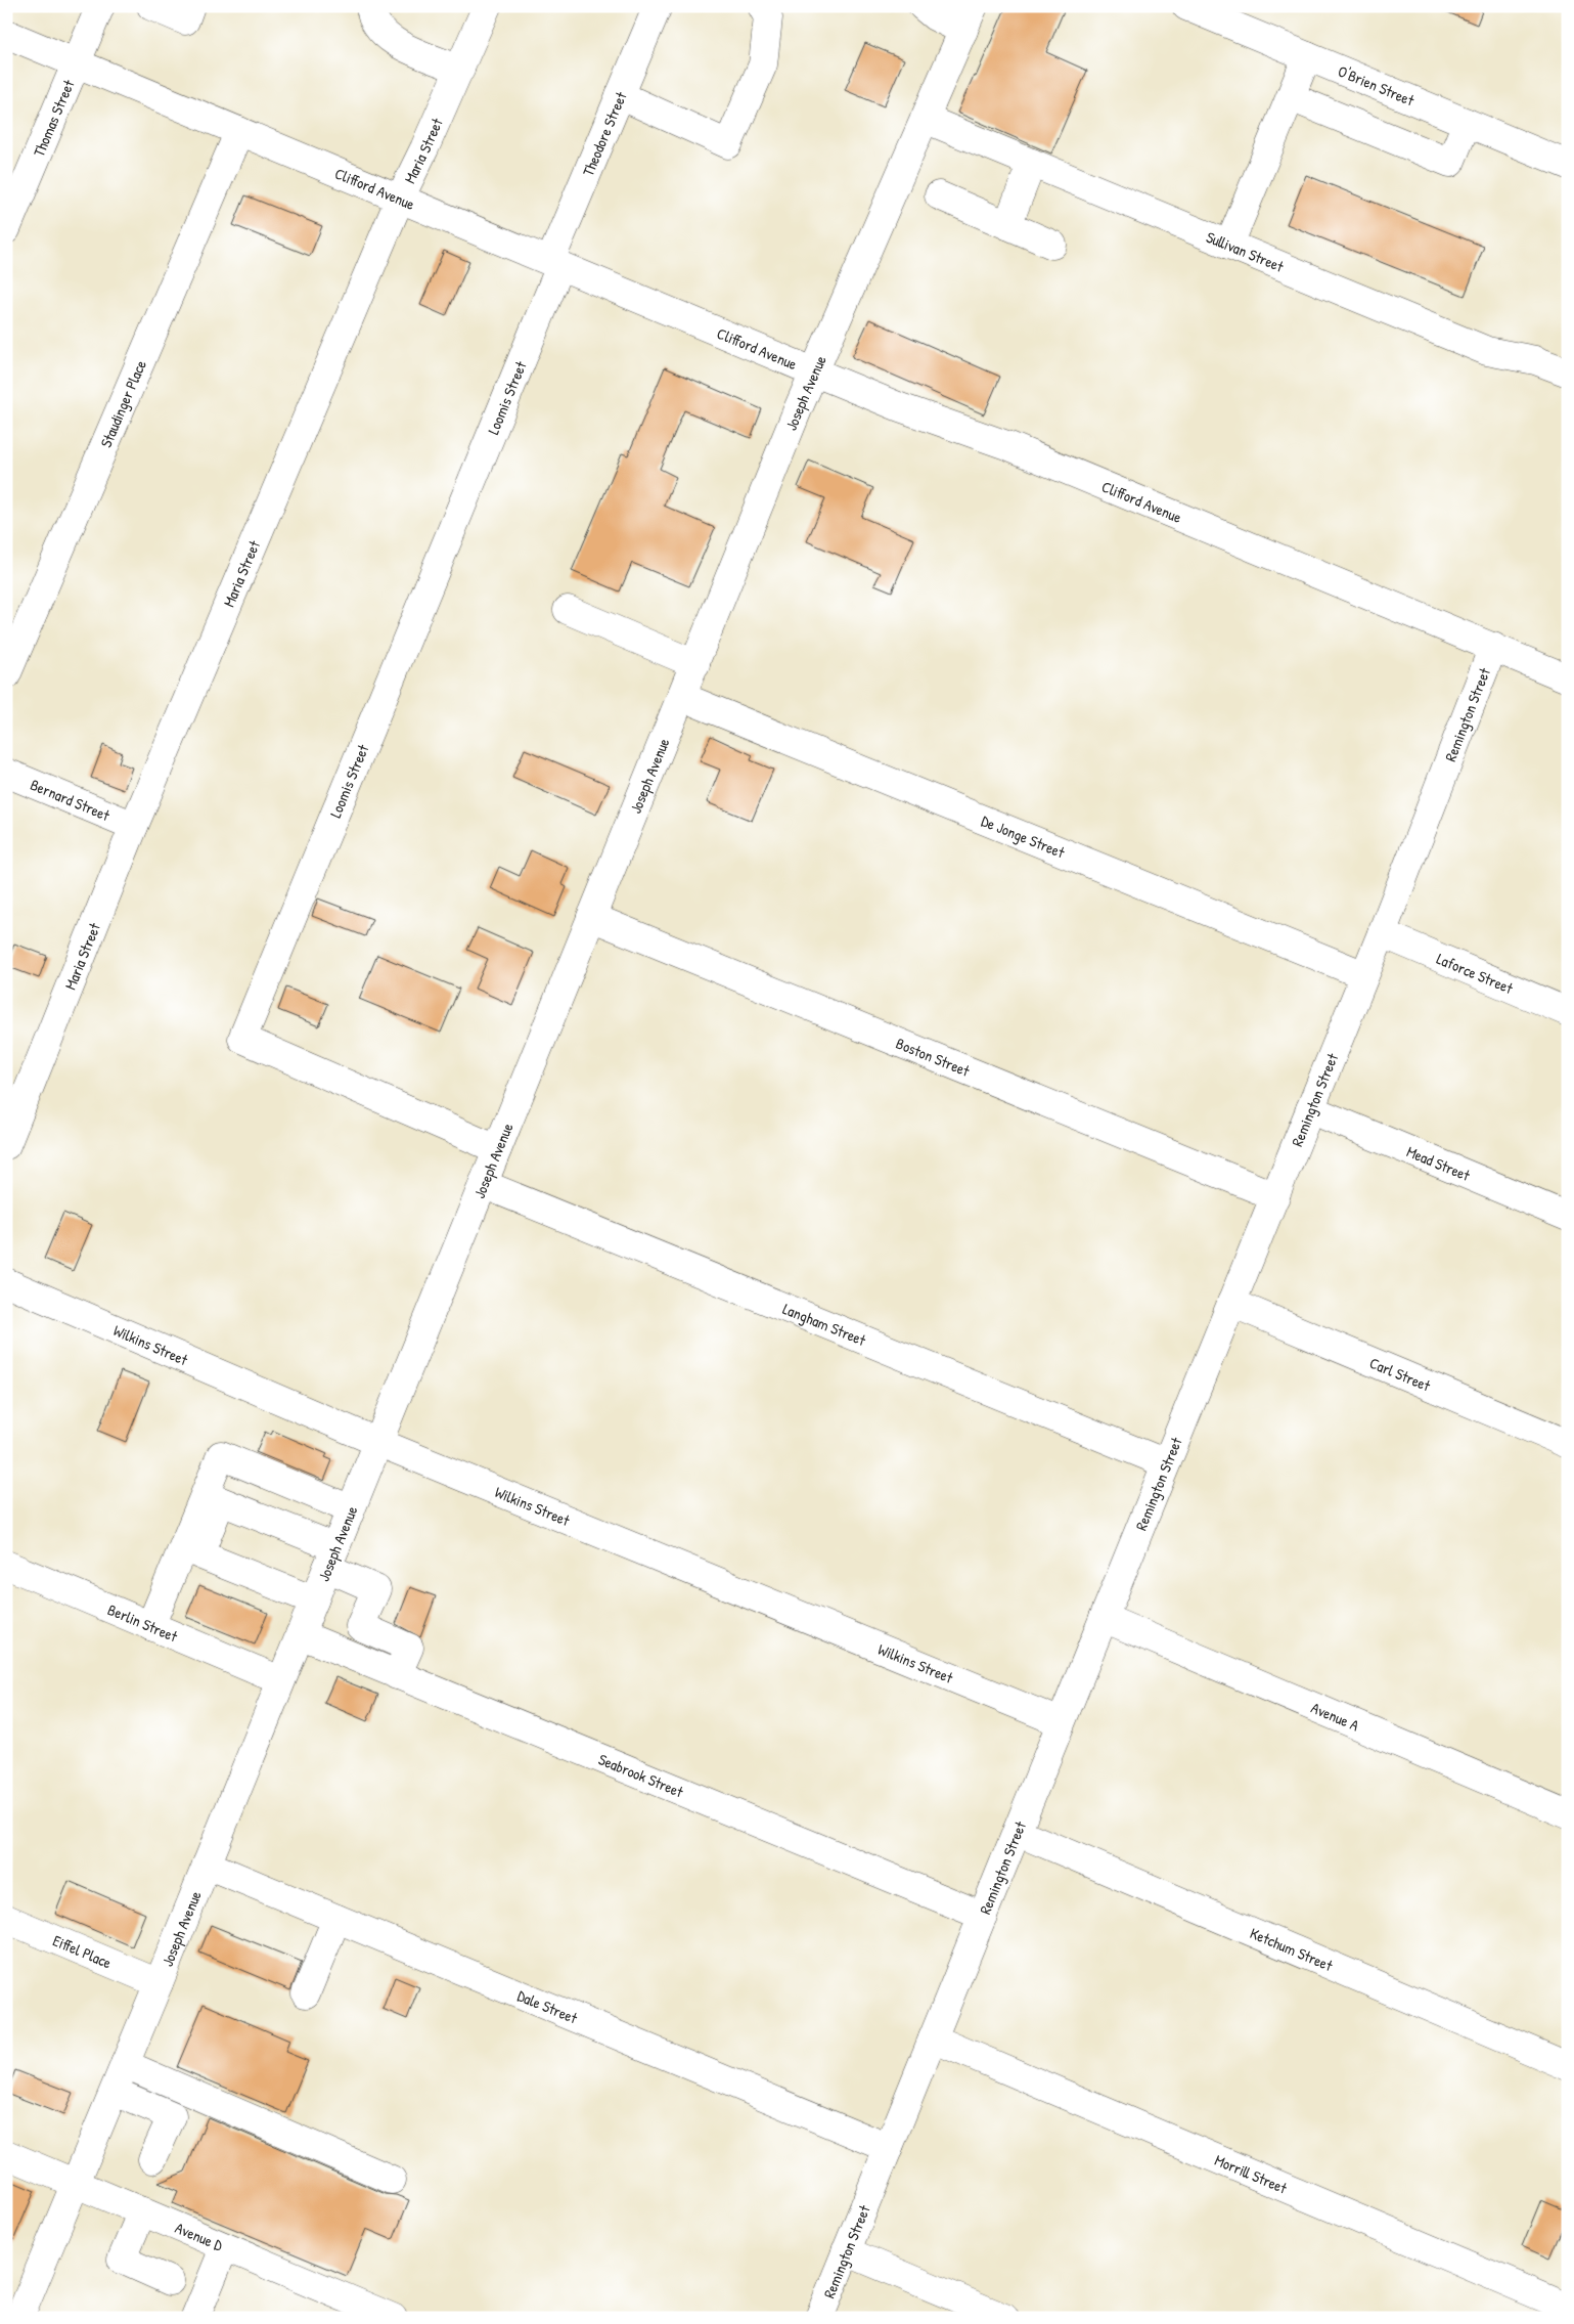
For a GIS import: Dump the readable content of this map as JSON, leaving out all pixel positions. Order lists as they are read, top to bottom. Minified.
{"streets":{"street":["O'Brien Street","Thomas Street","Theodore Street","Maria Street","Clifford Avenue","Sullivan Street","Joseph Avenue","Loomis Street","Staudinger Place","Remington Street","Bernard Street","De Jonge Street","Laforce Street","Boston Street","Mead Street","Langham Street","Wilkins Street","Carl Street","Berlin Street","Avenue A","Seabrook Street","Ketchum Street","Eiffel Place","Dale Street","Morrill Street","Avenue D"]},"crossings":[["Thomas Street","Clifford Avenue"],["Theodore Street","Clifford Avenue"],["Theodore Street","Loomis Street"],["Maria Street","Clifford Avenue"],["Maria Street","Bernard Street"],["Clifford Avenue","Joseph Avenue"],["Clifford Avenue","Loomis Street"],["Clifford Avenue","Staudinger Place"],["Clifford Avenue","Remington Street"],["Sullivan Street","Joseph Avenue"],["Joseph Avenue","Loomis Street"],["Joseph Avenue","De Jonge Street"],["Joseph Avenue","Boston Street"],["Joseph Avenue","Langham Street"],["Joseph Avenue","Wilkins Street"],["Joseph Avenue","Berlin Street"],["Joseph Avenue","Seabrook Street"],["Joseph Avenue","Eiffel Place"],["Joseph Avenue","Dale Street"],["Joseph Avenue","Avenue D"],["Remington Street","De Jonge Street"],["Remington Street","Laforce Street"],["Remington Street","Boston Street"],["Remington Street","Mead Street"],["Remington Street","Langham Street"],["Remington Street","Wilkins Street"],["Remington Street","Carl Street"],["Remington Street","Avenue A"],["Remington Street","Seabrook Street"],["Remington Street","Ketchum Street"],["Remington Street","Dale Street"],["Remington Street","Morrill Street"]]}
